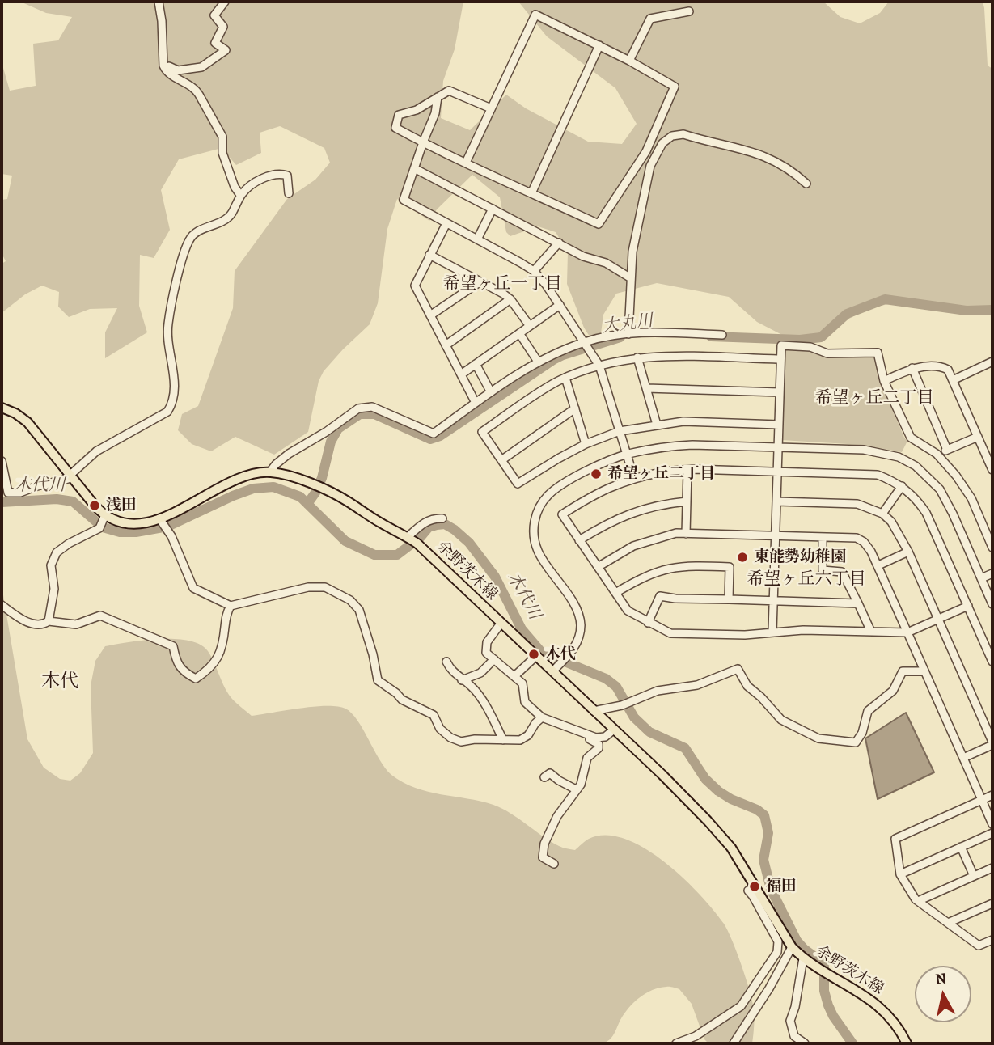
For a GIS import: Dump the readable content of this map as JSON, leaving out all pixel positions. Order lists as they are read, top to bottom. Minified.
{"streets":{"main road":["余野茨木線"]},"districts":["希望ヶ丘一丁目","希望ヶ丘二丁目","希望ヶ丘六丁目","木代"],"water":["大丸川","木代川"],"places":["希望ヶ丘二丁目","浅田","東能勢幼稚園","木代","福田"],"north":"top"}
